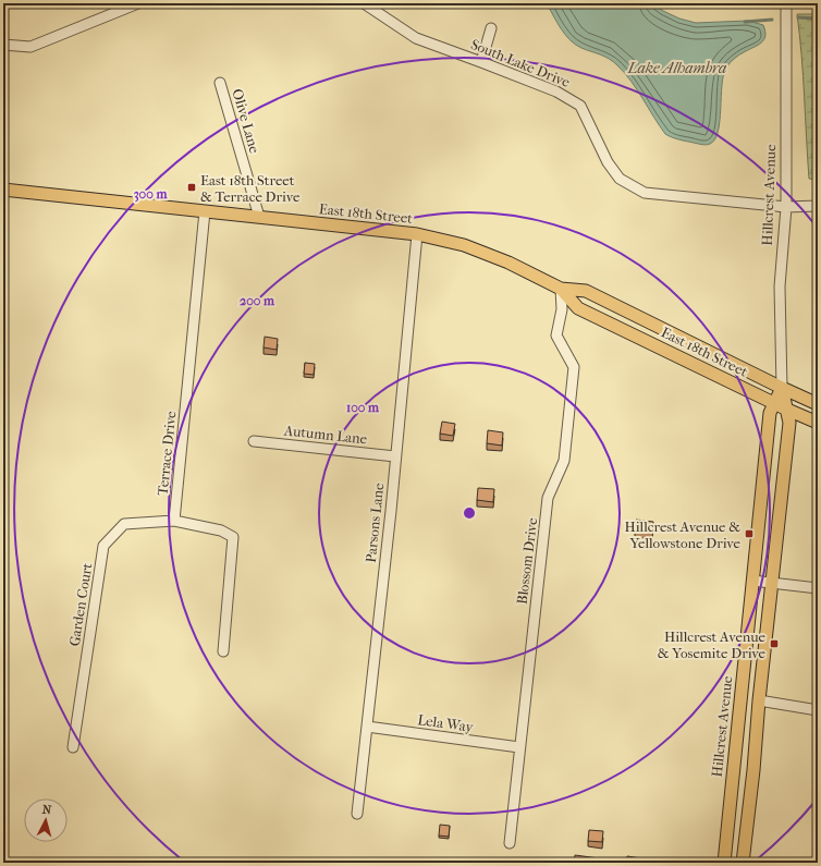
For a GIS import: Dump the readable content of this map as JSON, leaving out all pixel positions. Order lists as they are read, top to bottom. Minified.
{"streets":{"main road":["Hillcrest Avenue","East 18th Street"],"street":["South Lake Drive","Olive Lane","Autumn Lane","Terrace Drive","Parsons Lane","Blossom Drive","Garden Court","Lela Way"]},"crossings":[["South Lake Drive","Hillcrest Avenue"],["Olive Lane","East 18th Street"],["Hillcrest Avenue","East 18th Street"],["East 18th Street","Terrace Drive"],["East 18th Street","Parsons Lane"],["East 18th Street","Blossom Drive"],["Autumn Lane","Parsons Lane"],["Terrace Drive","Garden Court"],["Parsons Lane","Lela Way"],["Blossom Drive","Lela Way"]],"water":["Lake Alhambra"],"places":{"transit":["East 18th Street & Terrace Drive","Hillcrest Avenue & Yellowstone Drive","Hillcrest Avenue & Yosemite Drive"]},"north":"top","rings":["300 m","200 m","100 m"]}
